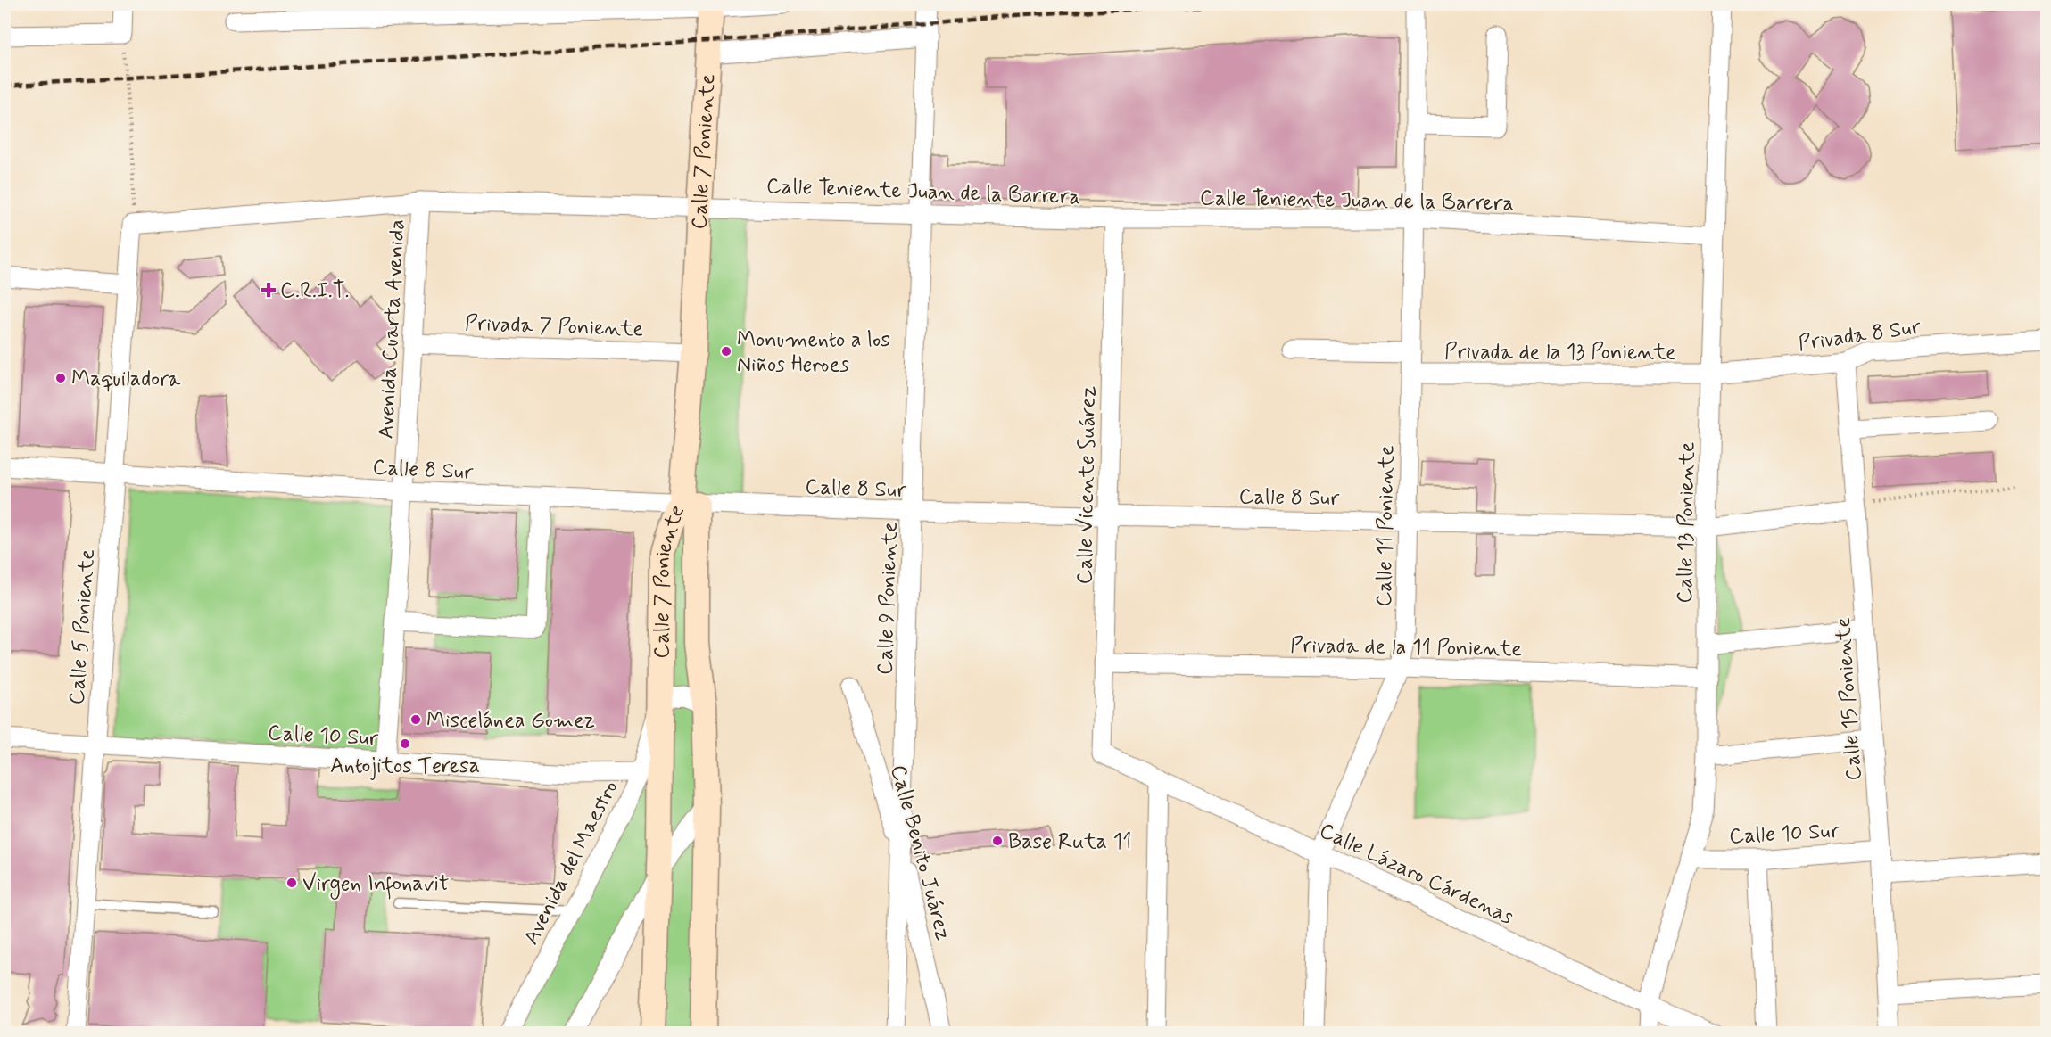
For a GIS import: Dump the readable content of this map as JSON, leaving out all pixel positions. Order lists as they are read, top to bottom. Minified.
{"streets":{"main road":["Calle 7 Poniente"],"street":["Calle Teniente Juan de la Barrera","Privada 7 Poniente","Avenida Cuarta Avenida","Privada 8 Sur","Privada de la 13 Poniente","Calle 8 Sur","Calle Vicente Suárez","Calle 13 Poniente","Calle 11 Poniente","Calle 9 Poniente","Calle 5 Poniente","Privada de la 11 Poniente","Calle 15 Poniente","Calle 10 Sur","Calle Benito Juárez","Avenida del Maestro","Calle Lázaro Cárdenas"]},"crossings":[["Calle 7 Poniente","Calle Teniente Juan de la Barrera"],["Calle 7 Poniente","Privada 7 Poniente"],["Calle 7 Poniente","Calle 8 Sur"],["Calle 7 Poniente","Avenida del Maestro"],["Calle Teniente Juan de la Barrera","Avenida Cuarta Avenida"],["Calle Teniente Juan de la Barrera","Calle Vicente Suárez"],["Calle Teniente Juan de la Barrera","Calle 13 Poniente"],["Calle Teniente Juan de la Barrera","Calle 11 Poniente"],["Calle Teniente Juan de la Barrera","Calle 9 Poniente"],["Calle Teniente Juan de la Barrera","Calle 5 Poniente"],["Privada 7 Poniente","Avenida Cuarta Avenida"],["Avenida Cuarta Avenida","Calle 8 Sur"],["Avenida Cuarta Avenida","Calle 10 Sur"],["Privada 8 Sur","Privada de la 13 Poniente"],["Privada 8 Sur","Calle 13 Poniente"],["Privada 8 Sur","Calle 15 Poniente"],["Privada de la 13 Poniente","Calle 13 Poniente"],["Privada de la 13 Poniente","Calle 11 Poniente"],["Calle 8 Sur","Calle Vicente Suárez"],["Calle 8 Sur","Calle 13 Poniente"],["Calle 8 Sur","Calle 11 Poniente"],["Calle 8 Sur","Calle 9 Poniente"],["Calle 8 Sur","Calle 5 Poniente"],["Calle 8 Sur","Calle 15 Poniente"],["Calle Vicente Suárez","Privada de la 11 Poniente"],["Calle Vicente Suárez","Calle Lázaro Cárdenas"],["Calle 13 Poniente","Privada de la 11 Poniente"],["Calle 13 Poniente","Calle 10 Sur"],["Calle 13 Poniente","Calle Lázaro Cárdenas"],["Calle 11 Poniente","Privada de la 11 Poniente"],["Calle 11 Poniente","Calle Lázaro Cárdenas"],["Calle 9 Poniente","Calle Benito Juárez"],["Calle 5 Poniente","Calle 10 Sur"],["Calle 15 Poniente","Calle 10 Sur"],["Calle 10 Sur","Avenida del Maestro"]],"places":{"health":["C.R.I.T."],"other":["Monumento a los Niños Heroes","Maquiladora","Miscelánea Gomez","Antojitos Teresa","Base Ruta 11","Virgen Infonavit"]}}
